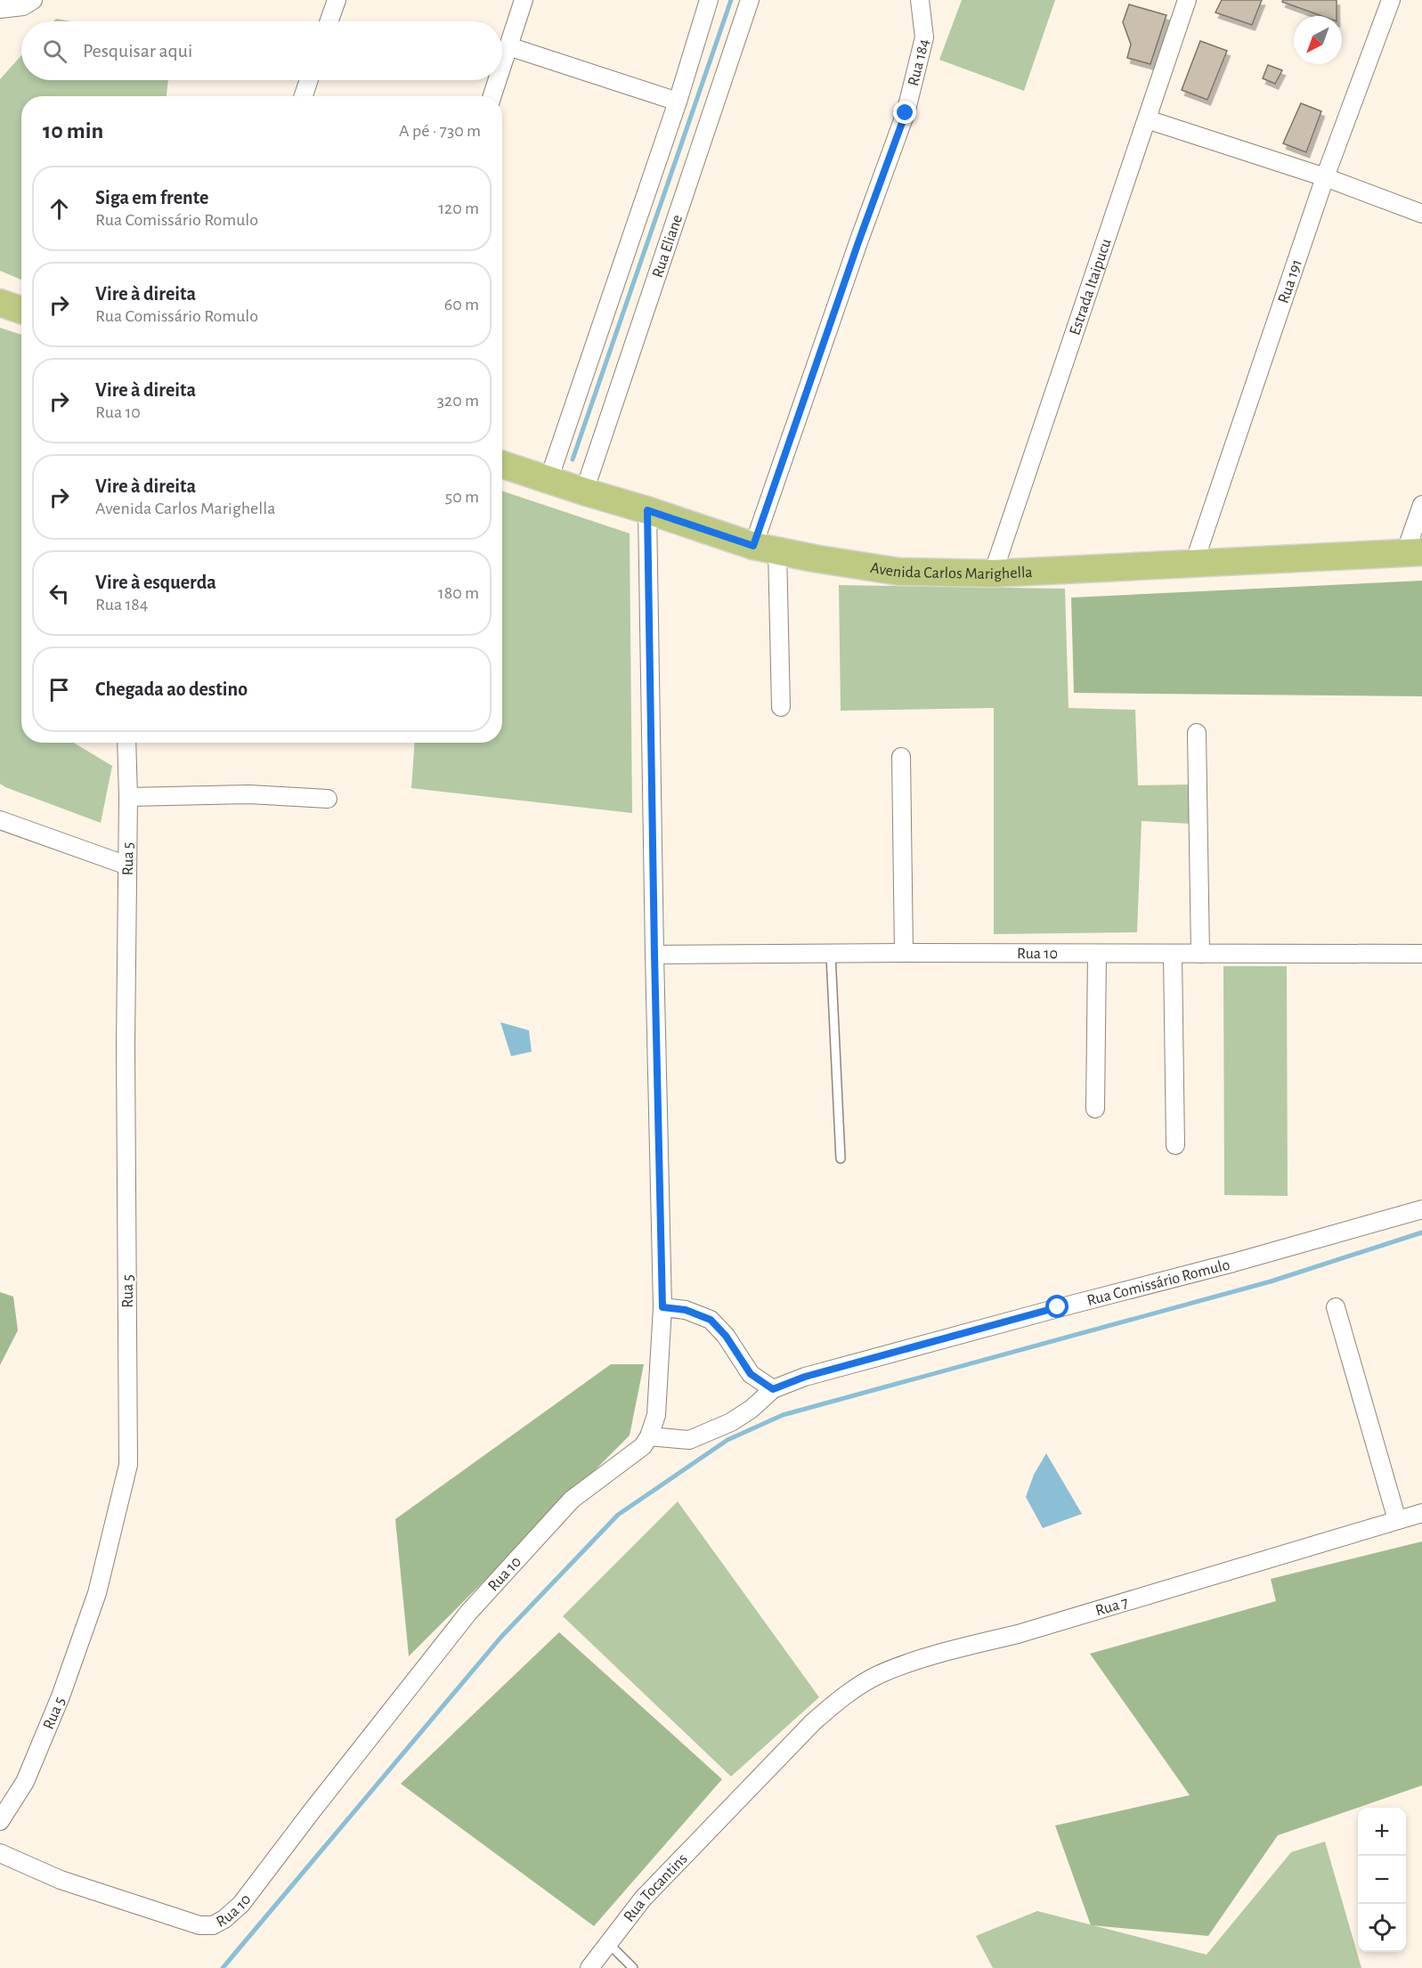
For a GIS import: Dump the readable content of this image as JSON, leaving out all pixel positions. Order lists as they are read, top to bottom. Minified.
{"streets":{"main road":["Avenida Carlos Marighella"],"street":["Rua 184","Rua Eliane","Rua 191","Estrada Itaipucu","Rua 5","Rua 10","Rua Comissário Romulo","Rua 7","Rua Tocantins"]},"crossings":[["Rua 184","Avenida Carlos Marighella"],["Rua Eliane","Avenida Carlos Marighella"],["Rua 191","Avenida Carlos Marighella"],["Estrada Itaipucu","Avenida Carlos Marighella"],["Avenida Carlos Marighella","Rua 10"],["Rua 10","Rua Comissário Romulo"],["Rua 7","Rua Tocantins"]],"north":"bottom left","page":{"search":"Pesquisar aqui","heading":["10 min","A pé · 730 m"],"list":[["Siga em frente","Rua Comissário Romulo","120 m"],["Vire à direita","Rua Comissário Romulo","60 m"],["Vire à direita","Rua 10","320 m"],["Vire à direita","Avenida Carlos Marighella","50 m"],["Vire à esquerda","Rua 184","180 m"],"Chegada ao destino"],"map_buttons":["+","−"]}}
